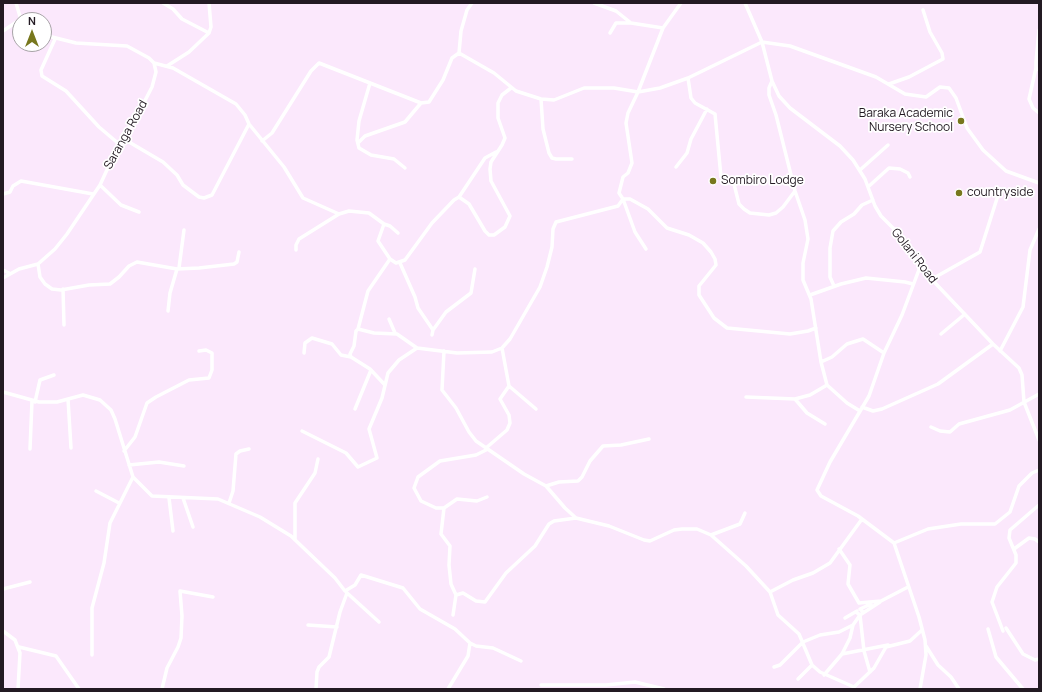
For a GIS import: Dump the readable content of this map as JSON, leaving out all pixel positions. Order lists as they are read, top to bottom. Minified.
{"streets":{"street":["Saranga Road","Golani Road"]},"places":["Baraka Academic Nursery School","Sombiro Lodge","countryside"],"north":"top"}
